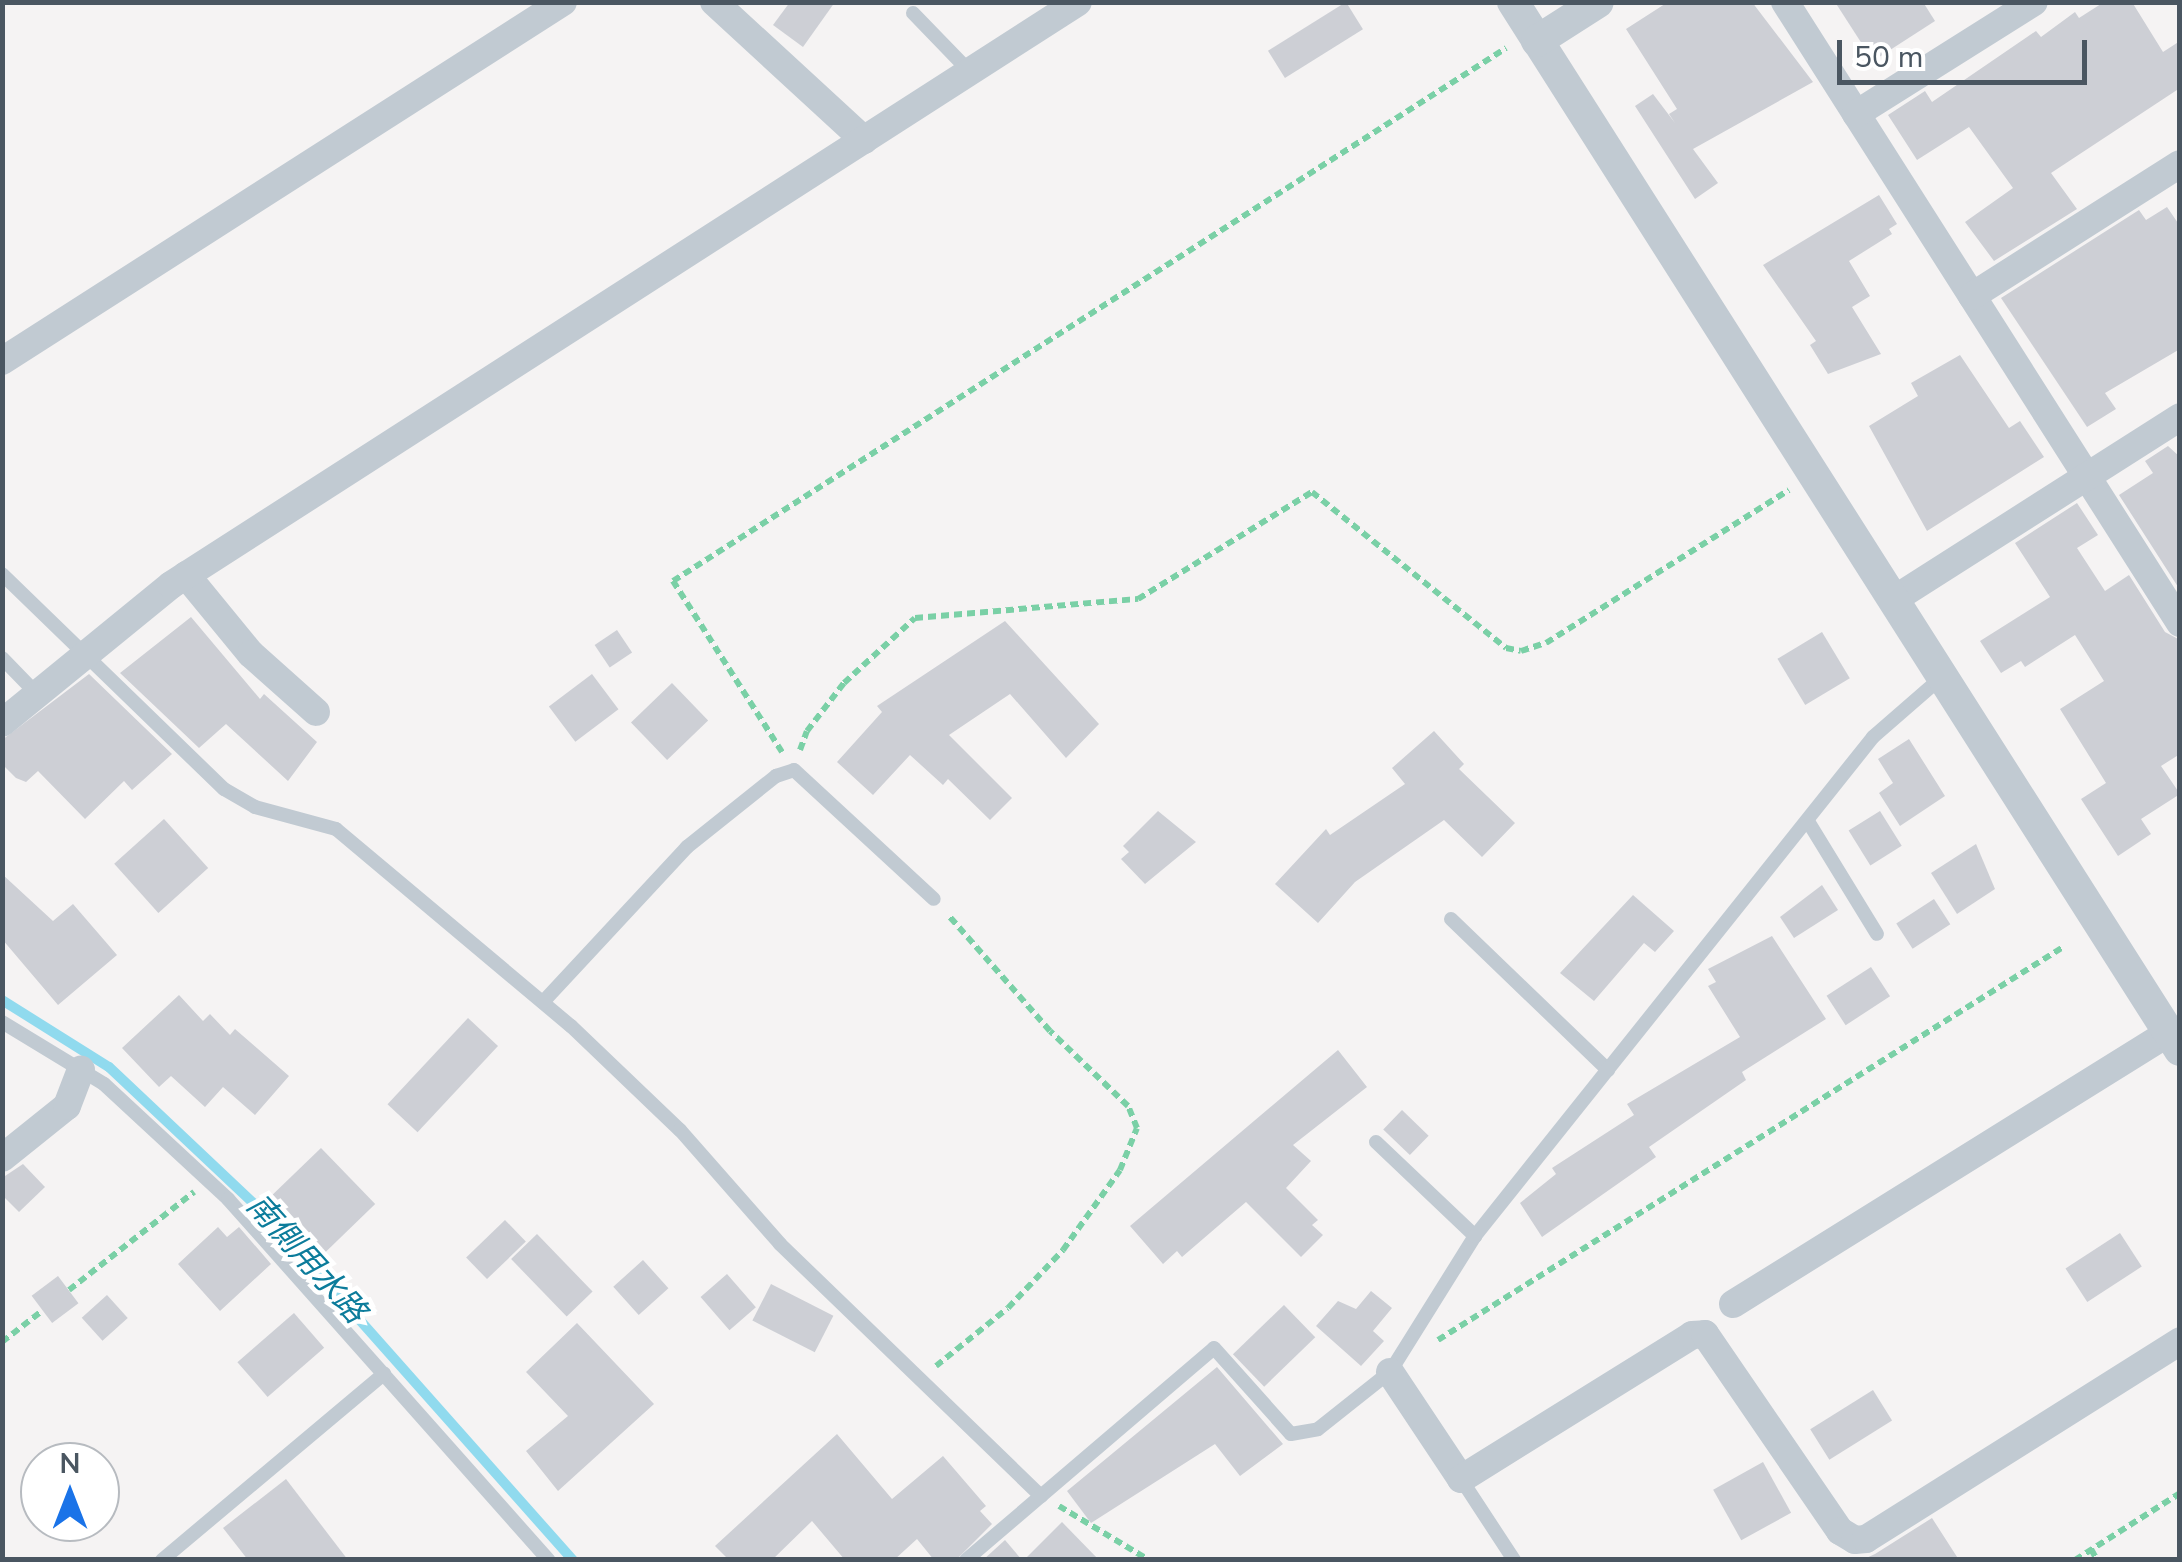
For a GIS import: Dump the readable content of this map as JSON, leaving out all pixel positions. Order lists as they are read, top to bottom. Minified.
{"water":["南側用水路"],"scale_bar":"50 m","north":"top"}
